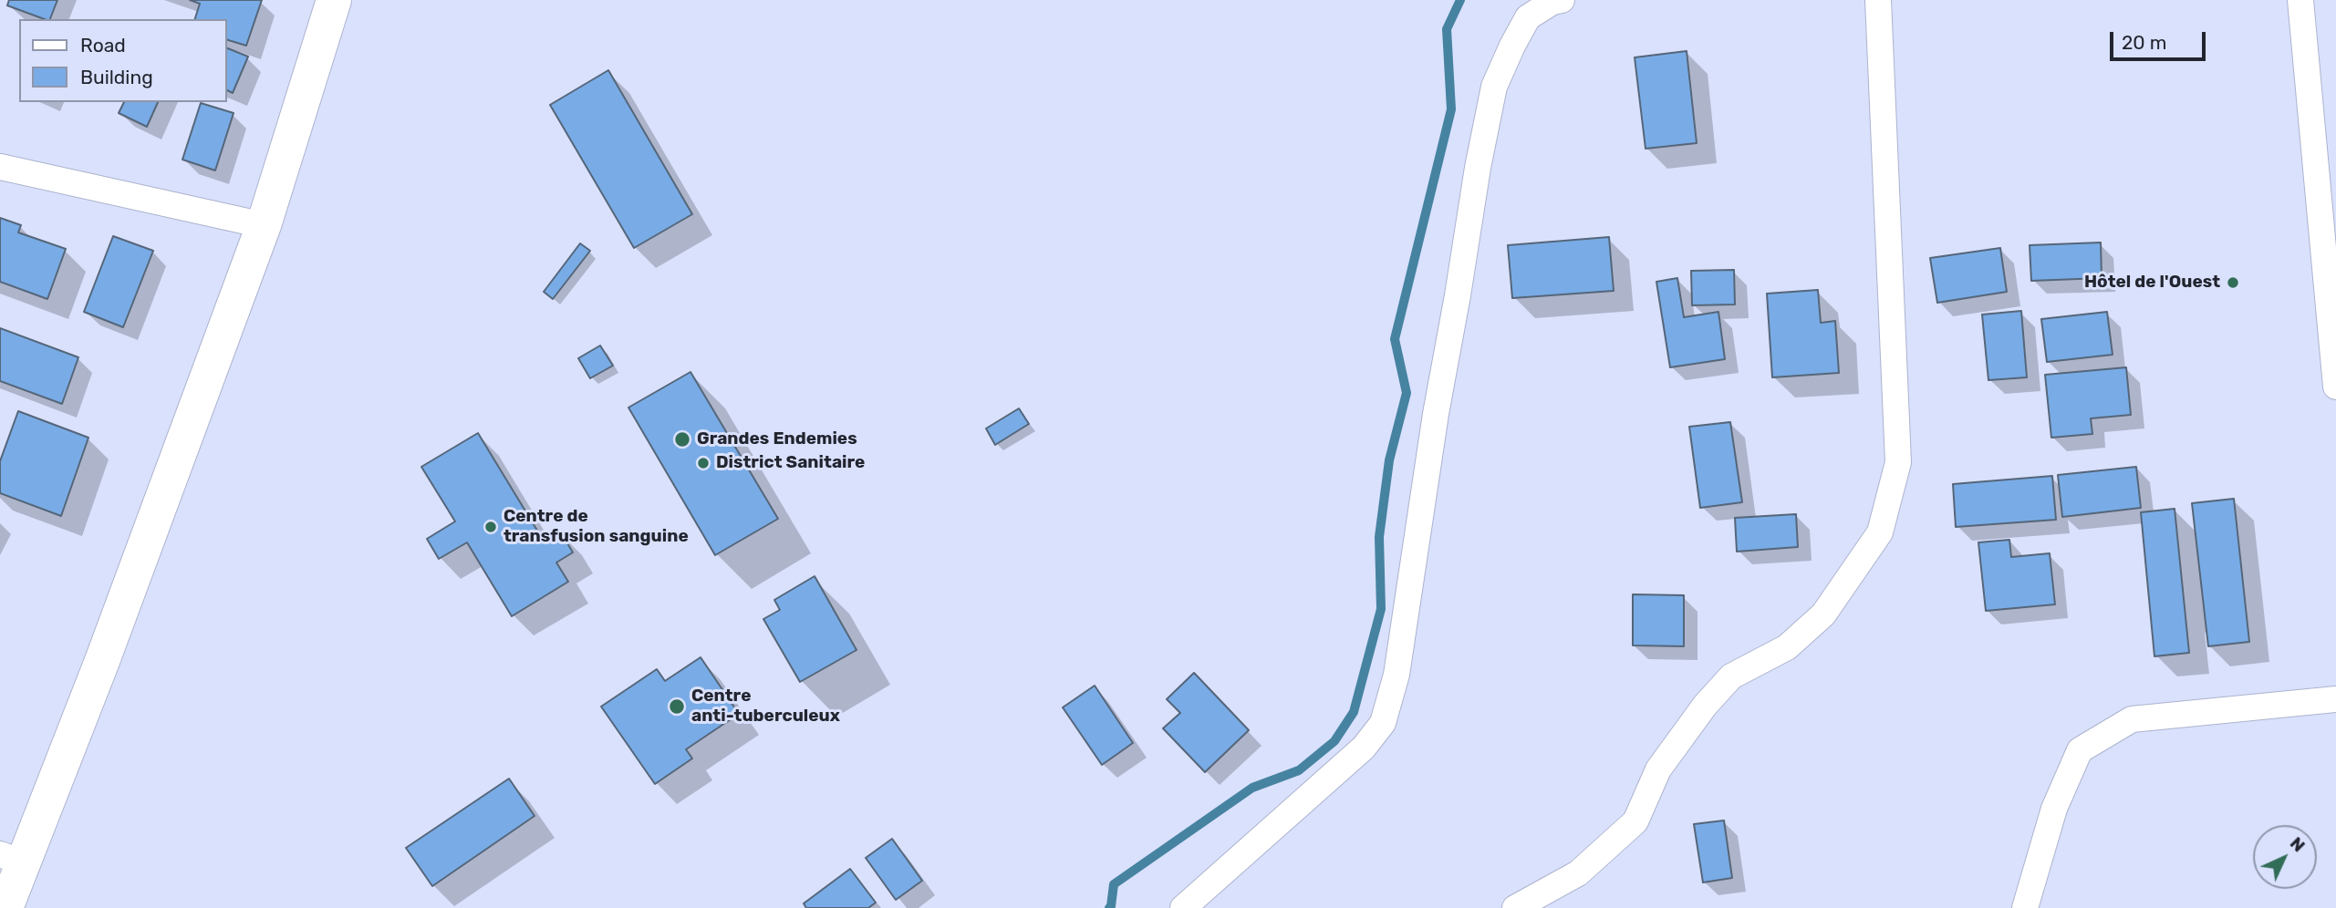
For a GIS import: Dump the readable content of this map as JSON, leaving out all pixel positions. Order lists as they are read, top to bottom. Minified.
{"places":["Hôtel de l'Ouest","Grandes Endemies","District Sanitaire","Centre de transfusion sanguine","Centre anti-tuberculeux"],"legend":["Road","Building"],"scale_bar":"20 m","north":"top right"}
